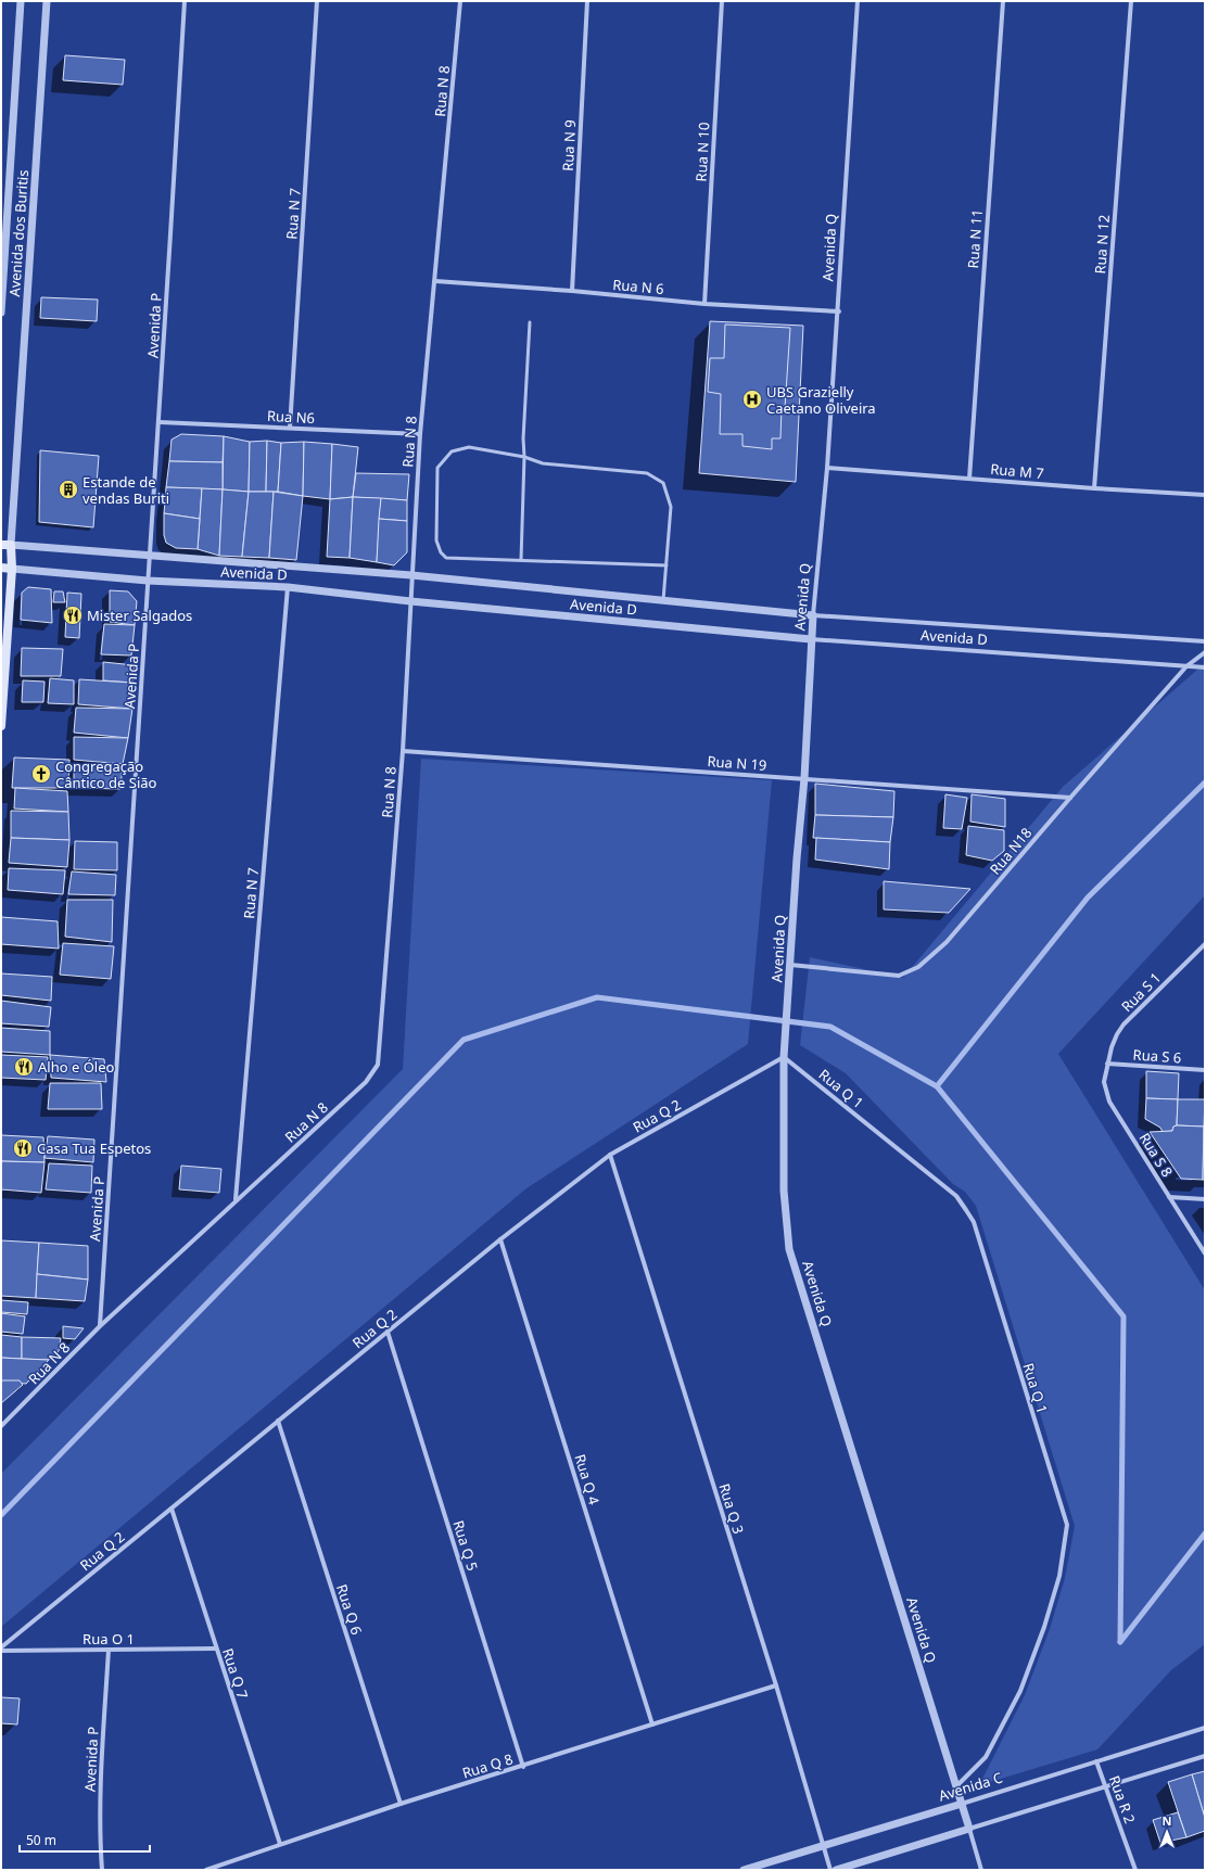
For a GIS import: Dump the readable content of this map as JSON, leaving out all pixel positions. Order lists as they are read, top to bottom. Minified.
{"streets":{"main road":["Avenida dos Buritis","Avenida D"],"street":["Rua N 8","Rua N 9","Rua N 10","Rua N 7","Rua N 11","Rua N 12","Avenida Q","Rua N 6","Avenida P","Rua N6","Rua M 7","Rua N 19","Rua N18","Rua S 1","Rua S 6","Rua Q 1","Rua Q 2","Rua S 8","Rua Q 4","Rua Q 3","Rua Q 5","Rua Q 6","Rua O 1","Rua Q 7","Rua Q 8","Avenida C","Rua R 2"]},"crossings":[["Rua N 8","Rua N 7"],["Rua N 8","Rua N 6"],["Rua N 8","Avenida P"],["Rua N 8","Rua N6"],["Rua N 8","Avenida D"],["Rua N 8","Rua N 19"],["Rua N 9","Rua N 6"],["Rua N 10","Rua N 6"],["Rua N 7","Rua N6"],["Rua N 7","Avenida D"],["Avenida dos Buritis","Avenida D"],["Rua N 11","Rua M 7"],["Rua N 12","Rua M 7"],["Avenida Q","Rua N 6"],["Avenida Q","Rua M 7"],["Avenida Q","Avenida D"],["Avenida Q","Rua N 19"],["Avenida Q","Rua N18"],["Avenida Q","Rua Q 1"],["Avenida Q","Rua Q 2"],["Avenida Q","Avenida C"],["Avenida P","Rua N6"],["Avenida P","Avenida D"],["Avenida P","Rua O 1"],["Avenida D","Rua N18"],["Rua N 19","Rua N18"],["Rua S 1","Rua S 6"],["Rua S 1","Rua S 8"],["Rua S 6","Rua S 8"],["Rua Q 1","Rua Q 2"],["Rua Q 2","Rua Q 4"],["Rua Q 2","Rua Q 3"],["Rua Q 2","Rua Q 5"],["Rua Q 2","Rua Q 6"],["Rua Q 2","Rua O 1"],["Rua Q 2","Rua Q 7"],["Rua Q 4","Rua Q 8"],["Rua Q 3","Rua Q 8"],["Rua Q 3","Avenida C"],["Rua Q 5","Rua Q 8"],["Rua Q 6","Rua Q 8"],["Rua O 1","Rua Q 7"],["Rua Q 7","Rua Q 8"],["Avenida C","Rua R 2"]],"places":{"hospital":["UBS Grazielly Caetano Oliveira"],"building":["Estande de vendas Buriti"],"restaurant":["Mister Salgados","Alho e Óleo","Casa Tua Espetos"],"church":["Congregação Cântico de Sião"]},"scale_bar":"50 m","north":"top"}
